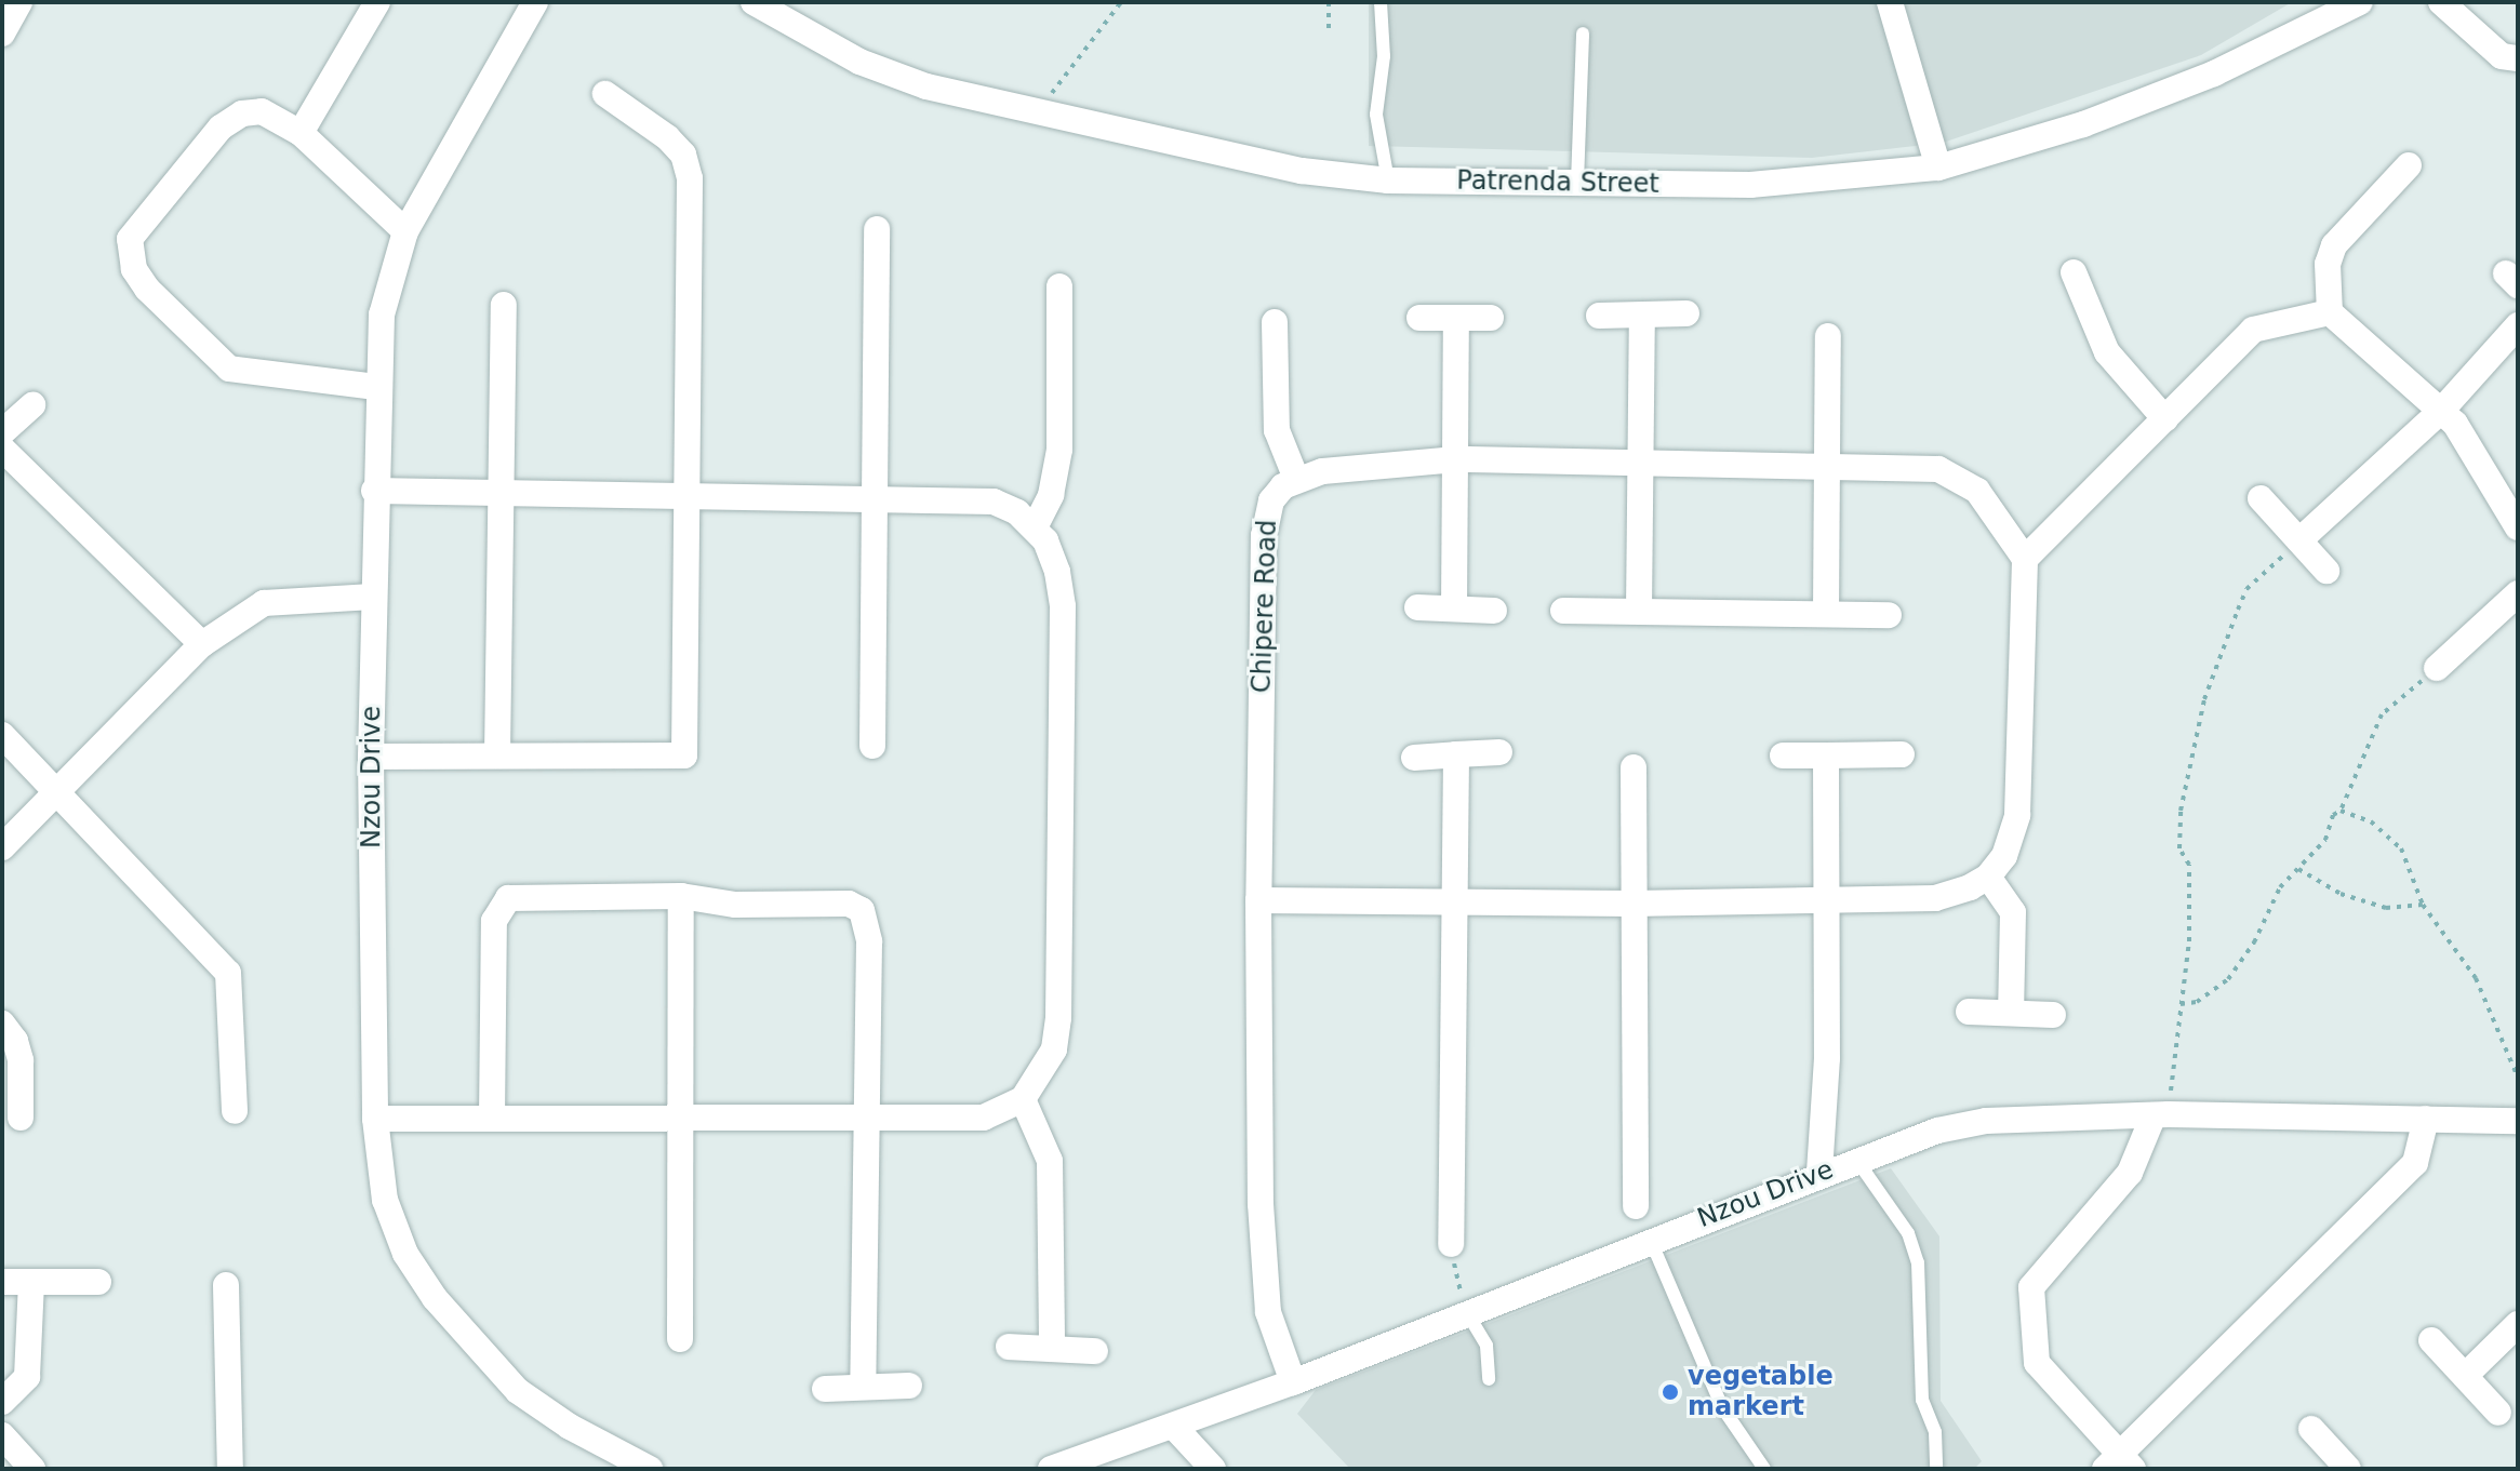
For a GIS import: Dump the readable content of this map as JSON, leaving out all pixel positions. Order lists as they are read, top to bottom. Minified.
{"streets":{"street":["Patrenda Street","Chipere Road","Nzou Drive"]},"crossings":[["Chipere Road","Nzou Drive"]],"places":["vegetable markert"]}
